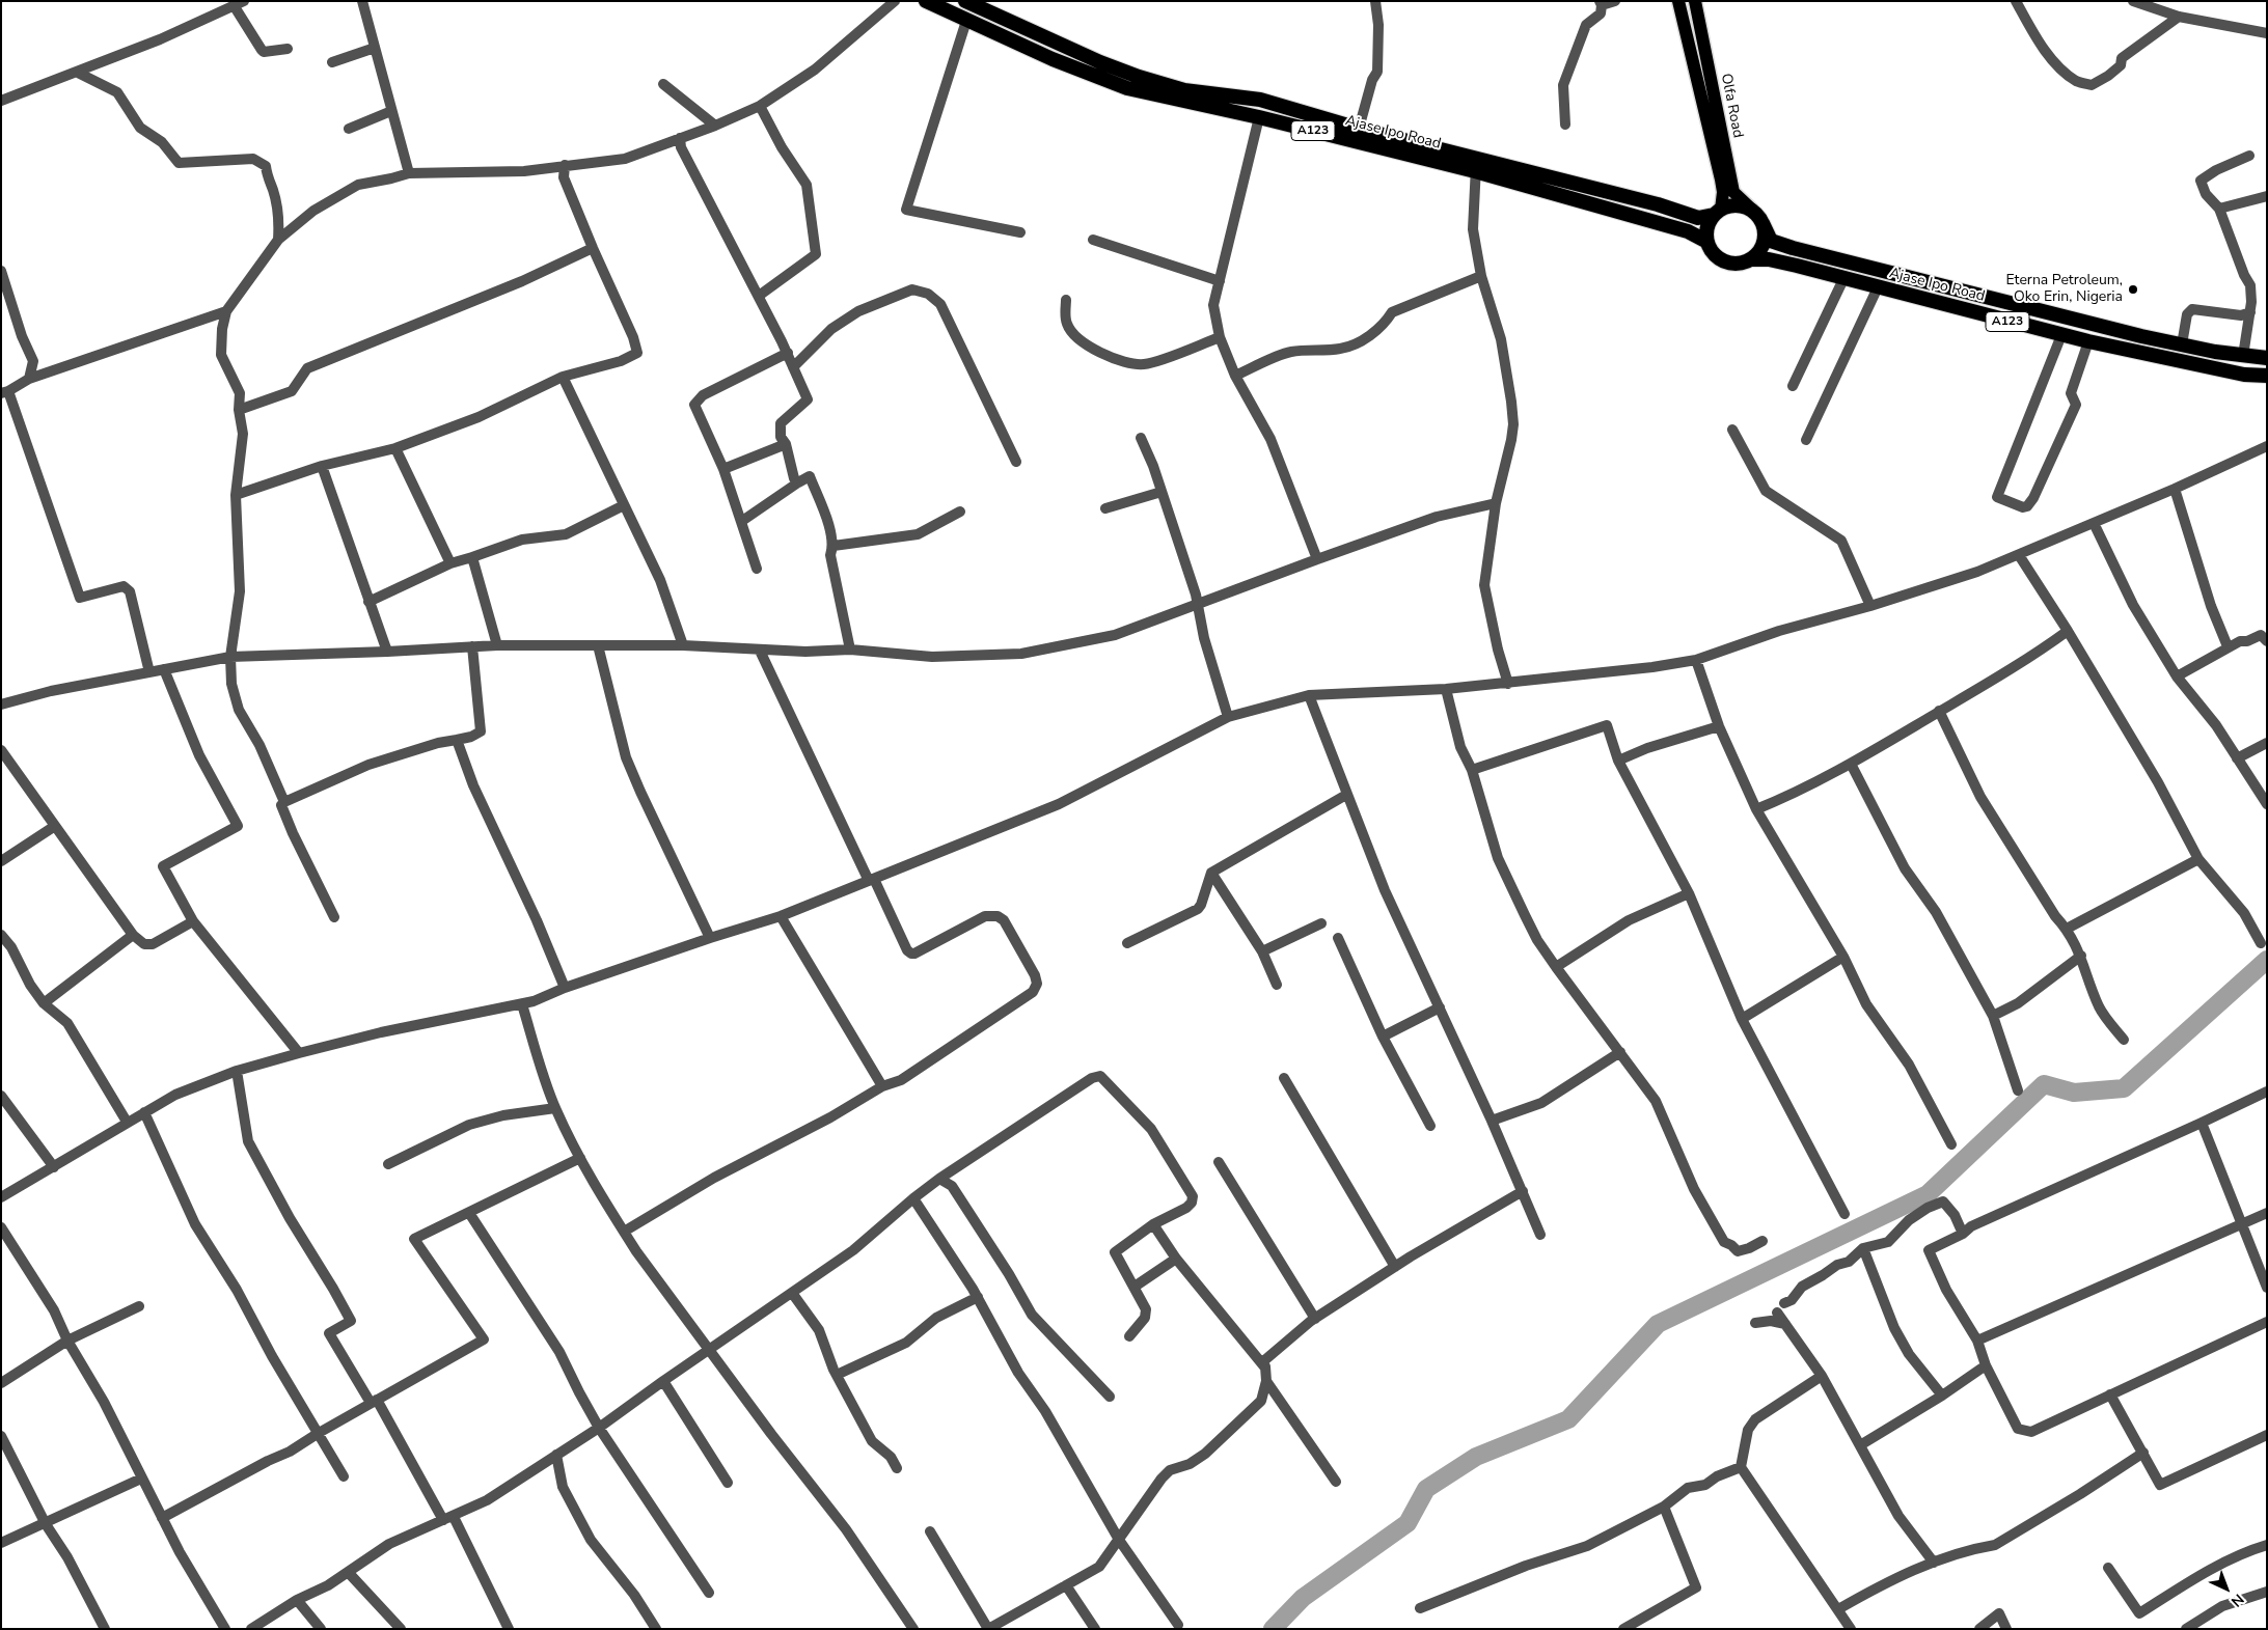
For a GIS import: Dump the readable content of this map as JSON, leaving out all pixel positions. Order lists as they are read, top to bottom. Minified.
{"streets":{"highway":["A123","Ajase Ipo Road"],"main road":["Olfa Road"]},"crossings":[["Olfa Road","A123"],["Olfa Road","Ajase Ipo Road"],["A123","Ajase Ipo Road"]],"places":["Eterna Petroleum, Oko Erin, Nigeria"],"north":"bottom right"}
